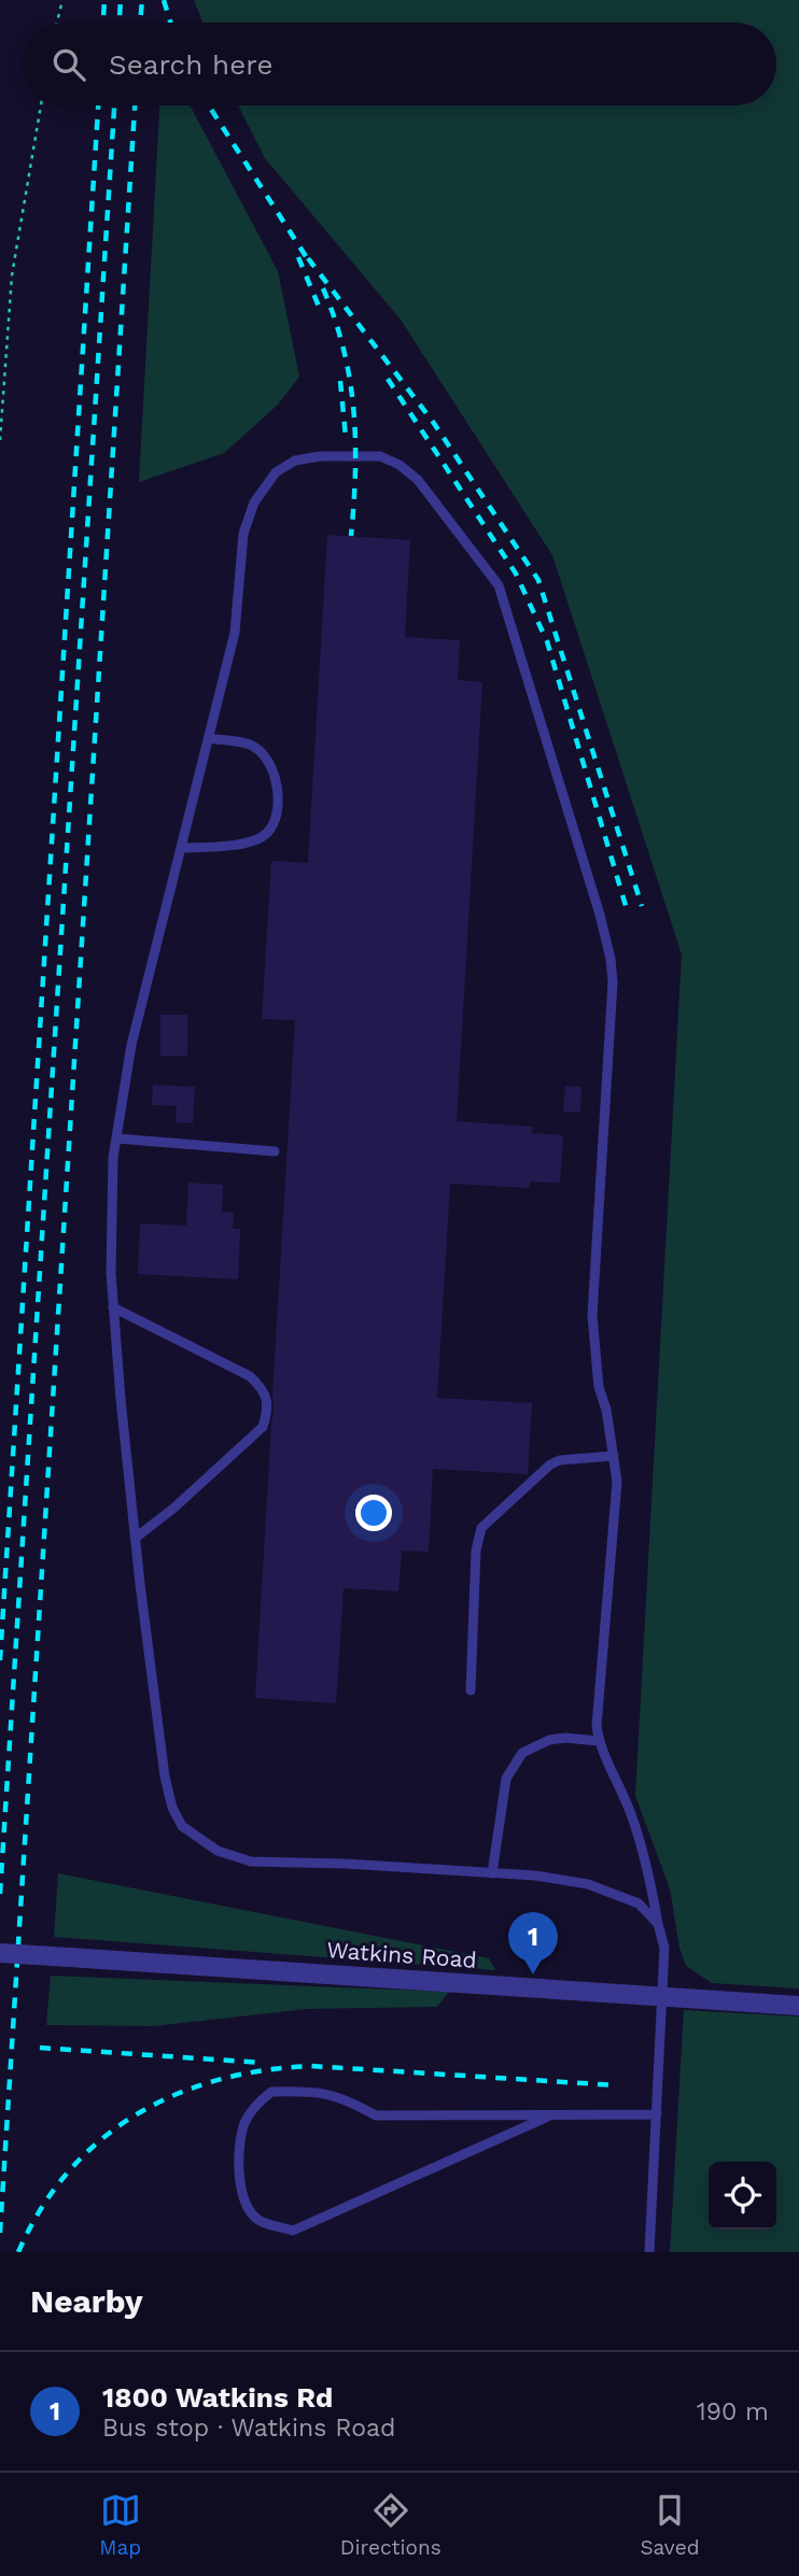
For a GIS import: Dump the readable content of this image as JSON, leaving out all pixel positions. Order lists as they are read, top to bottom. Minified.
{"streets":{"street":["Watkins Road"]},"page":{"search":"Search here","pins":"1","heading":"Nearby","list":[{"mark":"1","name":"1800 Watkins Rd","note":"Bus stop · Watkins Road","value":"190 m"}],"nav":["Map","Directions","Saved"]}}
